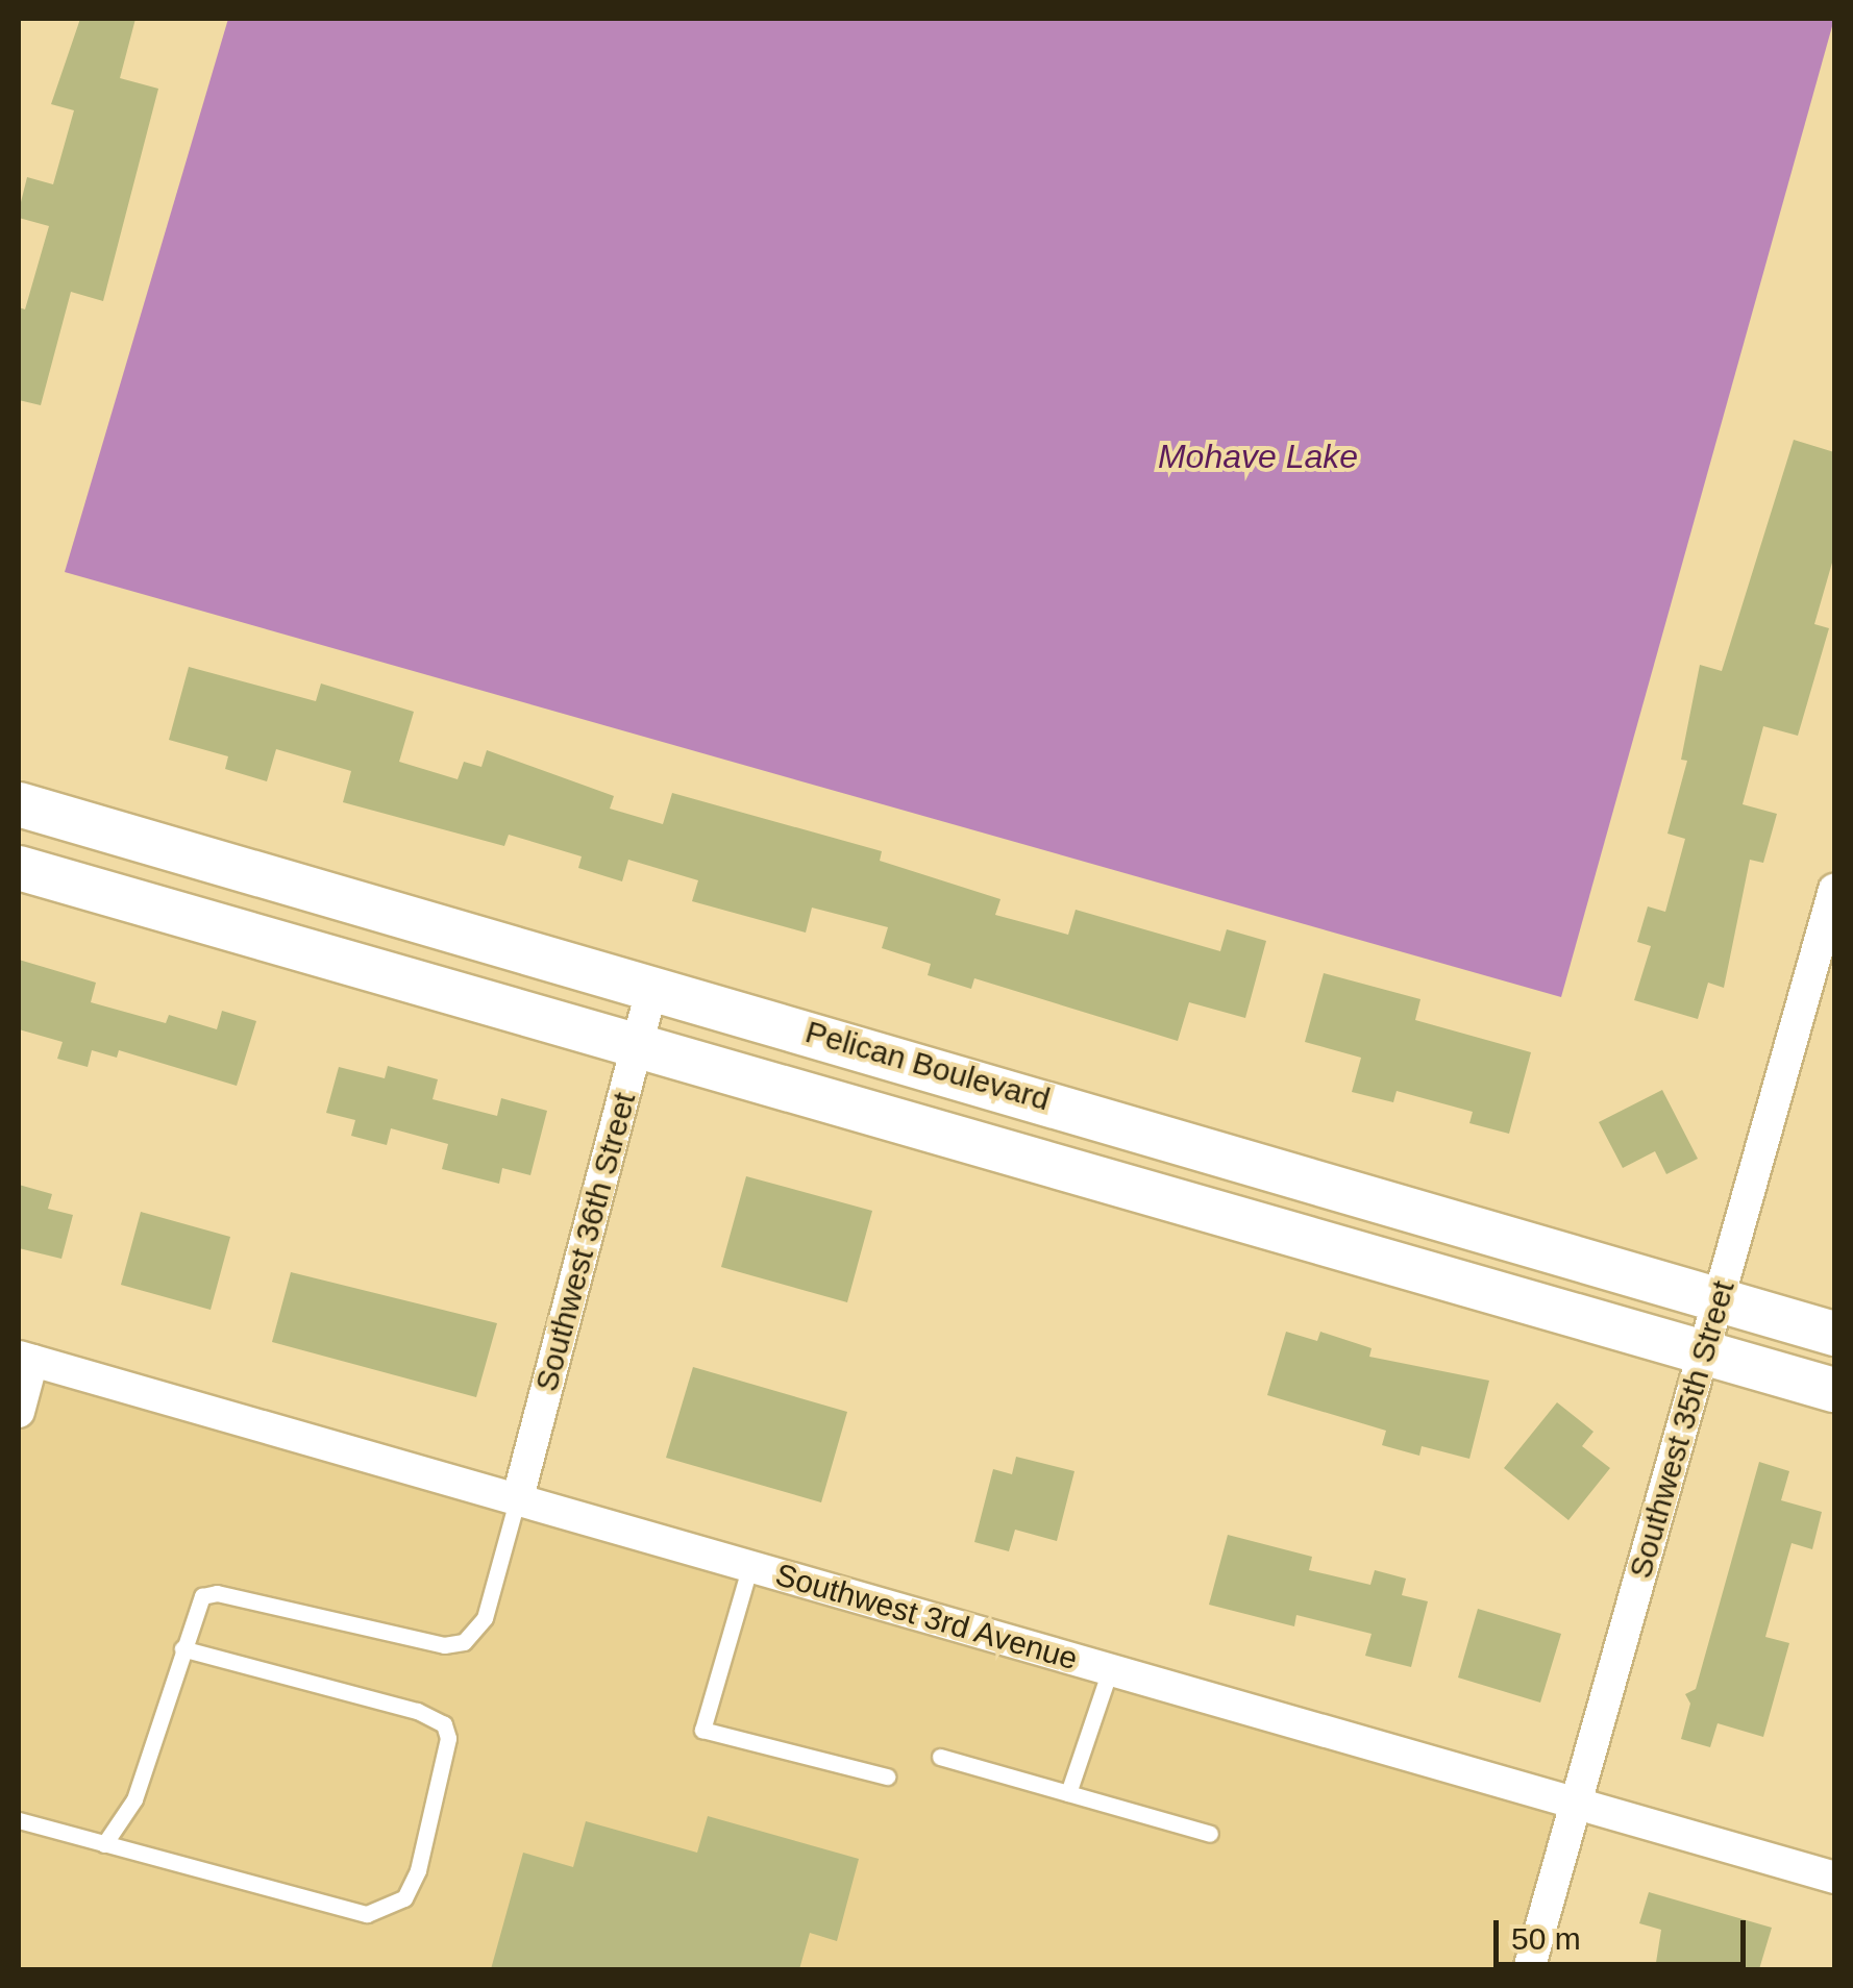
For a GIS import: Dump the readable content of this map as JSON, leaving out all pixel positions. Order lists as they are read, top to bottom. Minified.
{"streets":{"street":["Pelican Boulevard","Southwest 36th Street","Southwest 35th Street","Southwest 3rd Avenue"]},"crossings":[["Pelican Boulevard","Southwest 36th Street"],["Pelican Boulevard","Southwest 35th Street"],["Southwest 36th Street","Southwest 3rd Avenue"],["Southwest 35th Street","Southwest 3rd Avenue"]],"water":["Mohave Lake"],"scale_bar":"50 m"}
